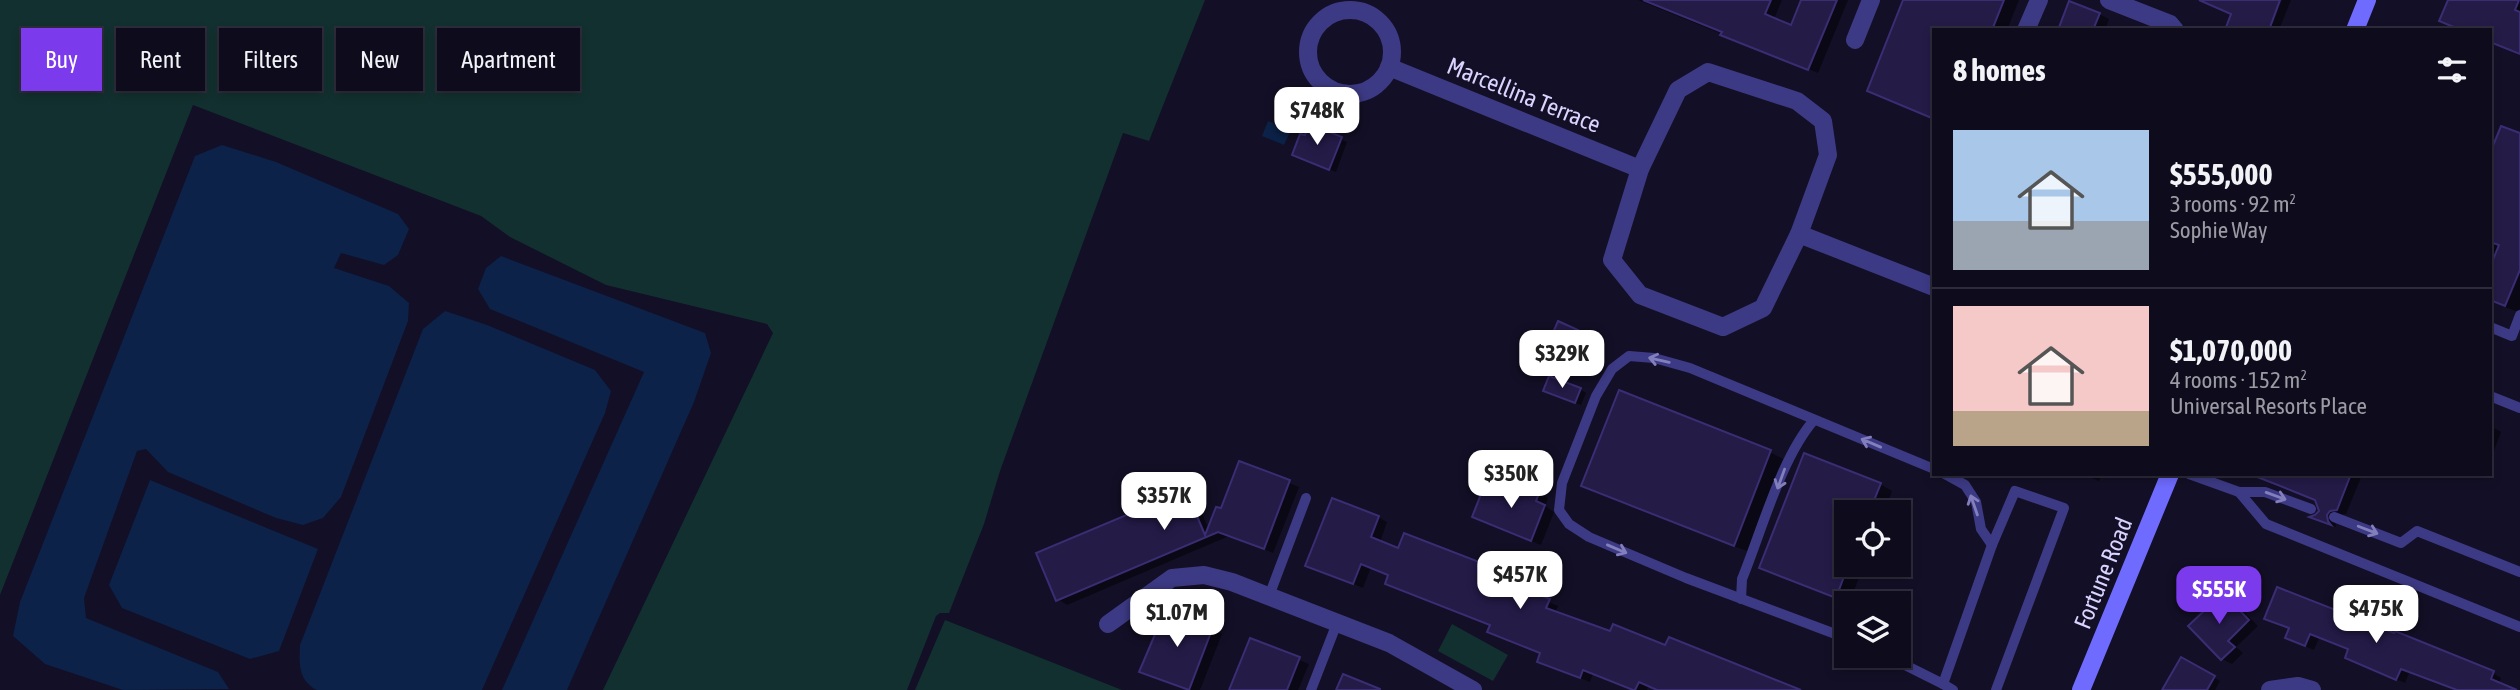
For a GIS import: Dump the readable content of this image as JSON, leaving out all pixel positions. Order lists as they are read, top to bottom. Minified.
{"streets":{"street":["Marcellina Terrace","Fortune Road"]},"page":{"chip":["Buy","Rent","Filters","New","Apartment"],"heading":"8 homes","price":["$748K","$329K","$350K","$357K","$457K","$555K","$475K","$1.07M"],"list":[{"name":"$555,000","note":"3 rooms · 92 m² · Sophie Way"},{"name":"$1,070,000","note":"4 rooms · 152 m² · Universal Resorts Place"}]}}
